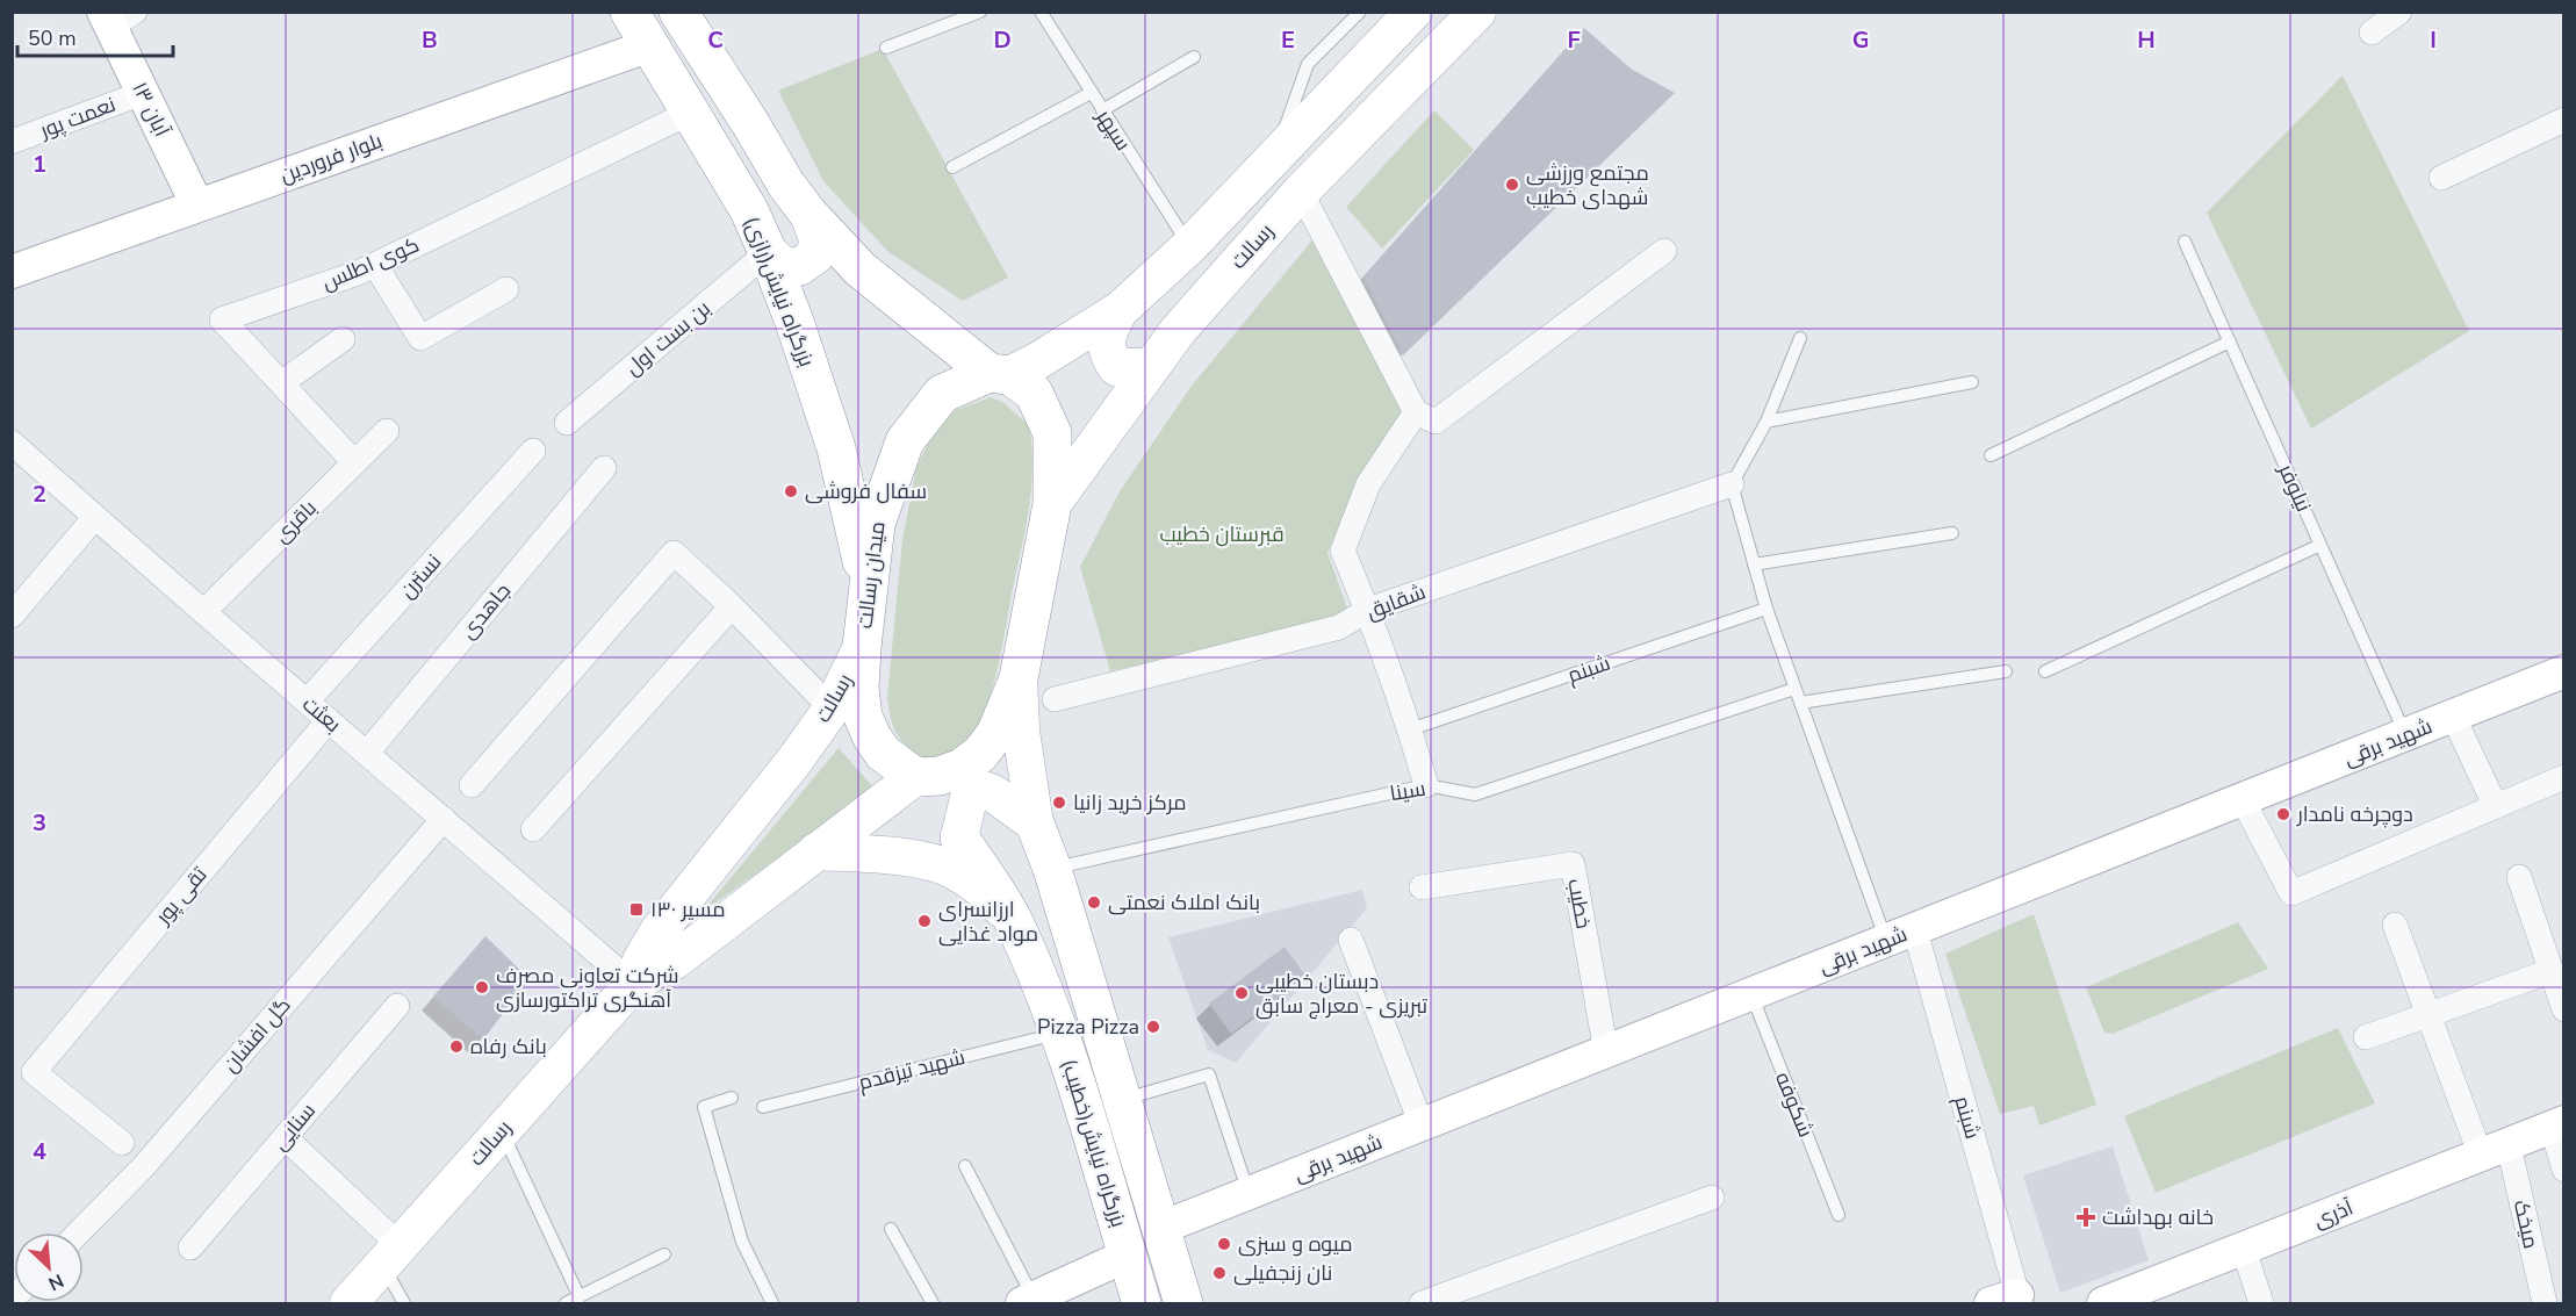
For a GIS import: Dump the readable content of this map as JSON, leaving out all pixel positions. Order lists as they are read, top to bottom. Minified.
{"streets":{"highway":["بزرگراه نیایش(رازی)","میدان رسالت","بزرگراه نیایش(خطیب)"],"main road":["۱۳ آبان","بلوار فروردین","رسالت","شهید برقی","آذری"],"street":["نعمت پور","کوی اطلس","بن بست اول","باقری","نسترن","شقایق","جاهدی","شبنم","بعثت","تقی پور","خطیب","گل افشان","سنایی","میخک"],"lane":["سپهر","نیلوفر","سینا","شهید تیزقدم","شکوفه"]},"crossings":[["۱۳ آبان","نعمت پور"],["۱۳ آبان","بلوار فروردین"],["بلوار فروردین","بزرگراه نیایش(رازی)"],["رسالت","میدان رسالت"],["رسالت","بعثت"],["کوی اطلس","بزرگراه نیایش(رازی)"],["کوی اطلس","باقری"],["بزرگراه نیایش(رازی)","بن بست اول"],["بزرگراه نیایش(رازی)","میدان رسالت"],["نیلوفر","شهید برقی"],["باقری","بعثت"],["نسترن","بعثت"],["جاهدی","بعثت"],["شبنم","شهید برقی"],["بعثت","تقی پور"],["بعثت","گل افشان"],["شهید برقی","خطیب"],["شهید برقی","شکوفه"],["شهید برقی","بزرگراه نیایش(خطیب)"],["سینا","بزرگراه نیایش(خطیب)"],["شهید تیزقدم","بزرگراه نیایش(خطیب)"],["آذری","میخک"]],"parks":["قبرستان خطیب"],"places":{"other":["مجتمع ورزشی شهدای خطیب","سفال فروشی","مرکز خرید زانیا","دوچرخه نامدار","بانک املاک نعمتی","ارزانسرای مواد غذایی","شرکت تعاونی مصرف آهنگری تراکتورسازی","دبستان خطیبی تبریزی - معراج سابق","Pizza Pizza","بانک رفاه","میوه و سبزی","نان زنجفیلی"],"transit":["مسیر ۱۳۰"],"health":["خانه بهداشت"]},"scale_bar":"50 m","north":"bottom right","grid":{"columns":["B","C","D","E","F","G","H","I"],"rows":["1","2","3","4"]}}
